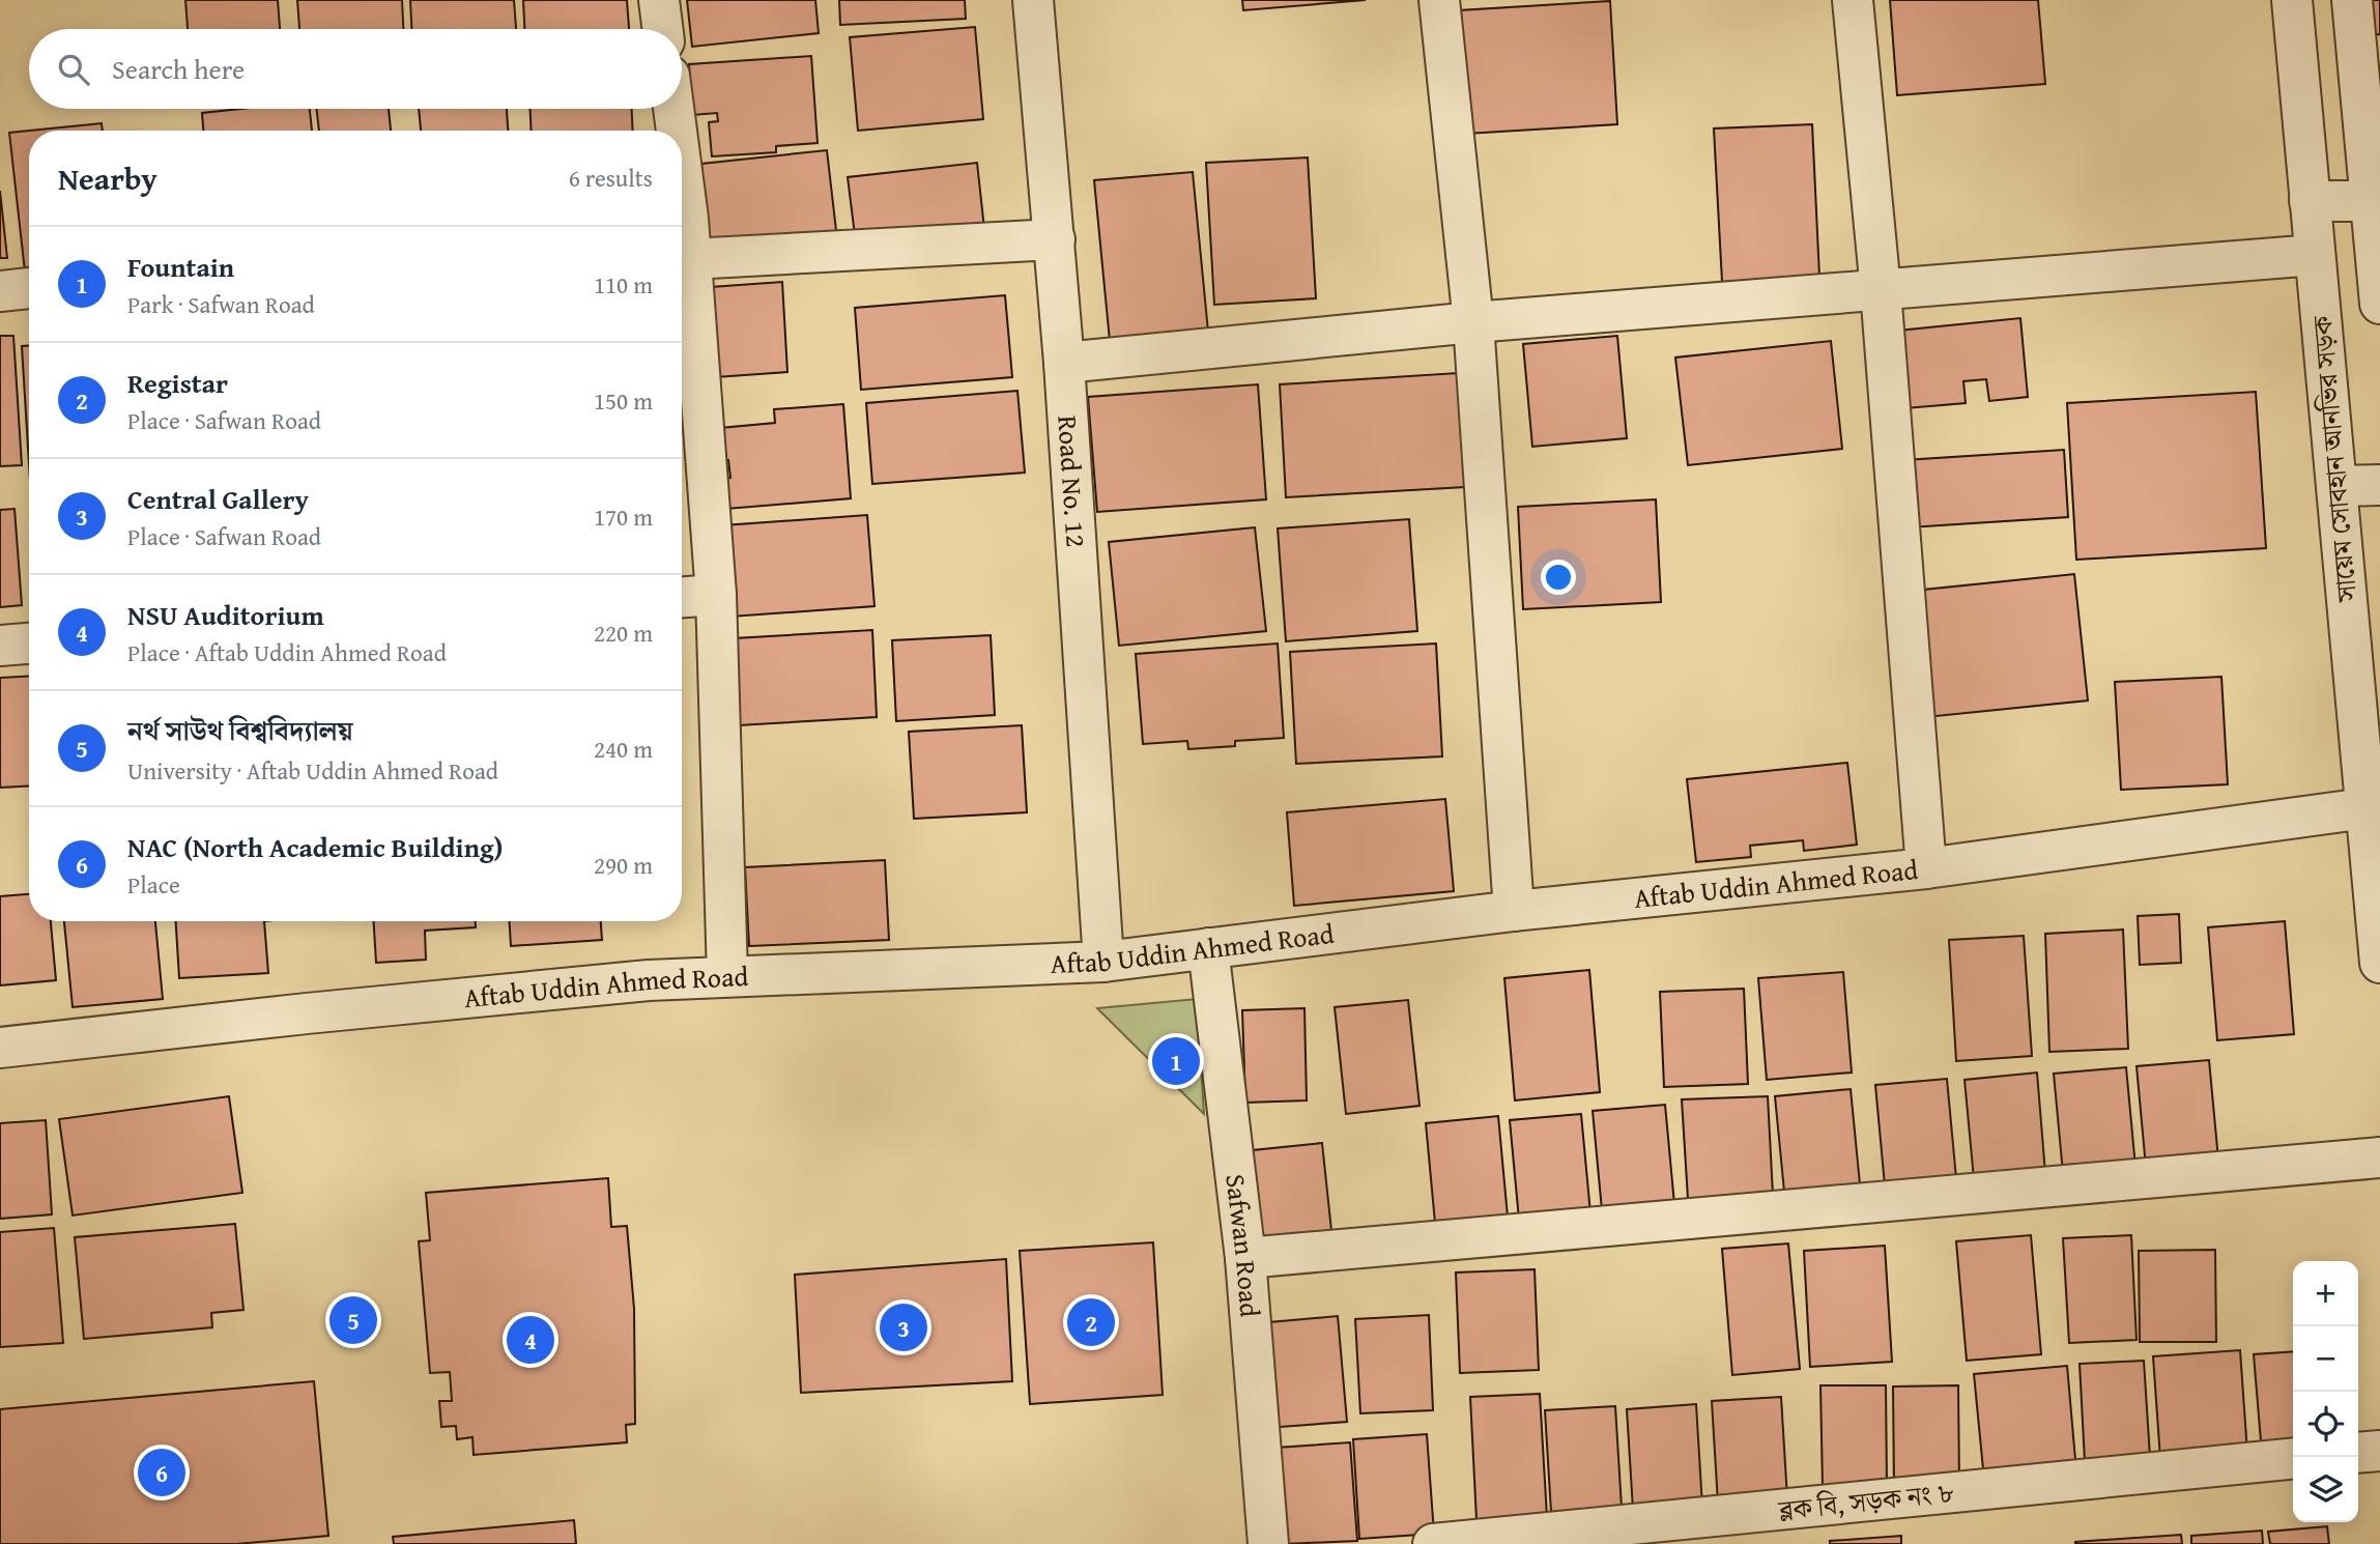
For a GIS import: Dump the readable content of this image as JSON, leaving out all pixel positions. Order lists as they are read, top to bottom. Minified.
{"streets":{"street":["সায়েম সোবহান আনভির সড়ক","Road No. 12","Aftab Uddin Ahmed Road","Safwan Road","ব্লক বি, সড়ক নং ৮"]},"crossings":[["সায়েম সোবহান আনভির সড়ক","Aftab Uddin Ahmed Road"],["Road No. 12","Aftab Uddin Ahmed Road"],["Aftab Uddin Ahmed Road","Safwan Road"]],"page":{"search":"Search here","heading":["Nearby","6 results"],"list":[{"mark":"1","name":"Fountain","note":"Park · Safwan Road","value":"110 m"},{"mark":"2","name":"Registar","note":"Place · Safwan Road","value":"150 m"},{"mark":"3","name":"Central Gallery","note":"Place · Safwan Road","value":"170 m"},{"mark":"4","name":"NSU Auditorium","note":"Place · Aftab Uddin Ahmed Road","value":"220 m"},{"mark":"5","name":"নর্থ সাউথ বিশ্ববিদ্যালয়","note":"University · Aftab Uddin Ahmed Road","value":"240 m"},{"mark":"6","name":"NAC (North Academic Building)","note":"Place","value":"290 m"}],"pins":["1","5","2","3","4","6"],"map_buttons":["+","−"]}}
